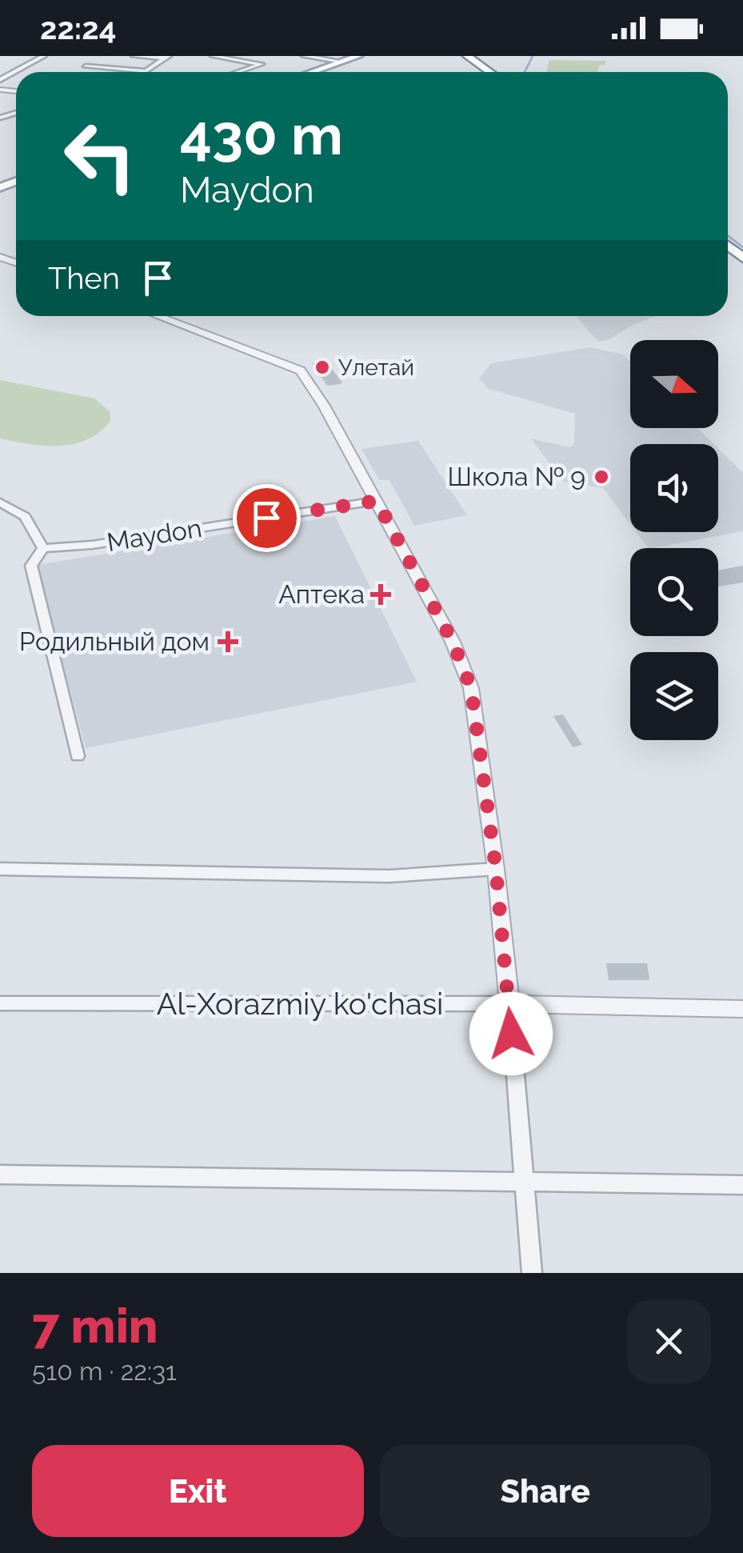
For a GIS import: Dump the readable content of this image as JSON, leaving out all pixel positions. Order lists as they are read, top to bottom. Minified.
{"streets":{"street":["Maydon","Al-Xorazmiy ko'chasi"]},"places":{"other":["Улетай","Школа № 9"],"health":["Аптека","Родильный дом"]},"north":"right","page":{"status":"22:24","turn":["430 m","Maydon"],"then":"Then","heading":["7 min","510 m · 22:31"],"buttons":["Exit","Share"]}}
